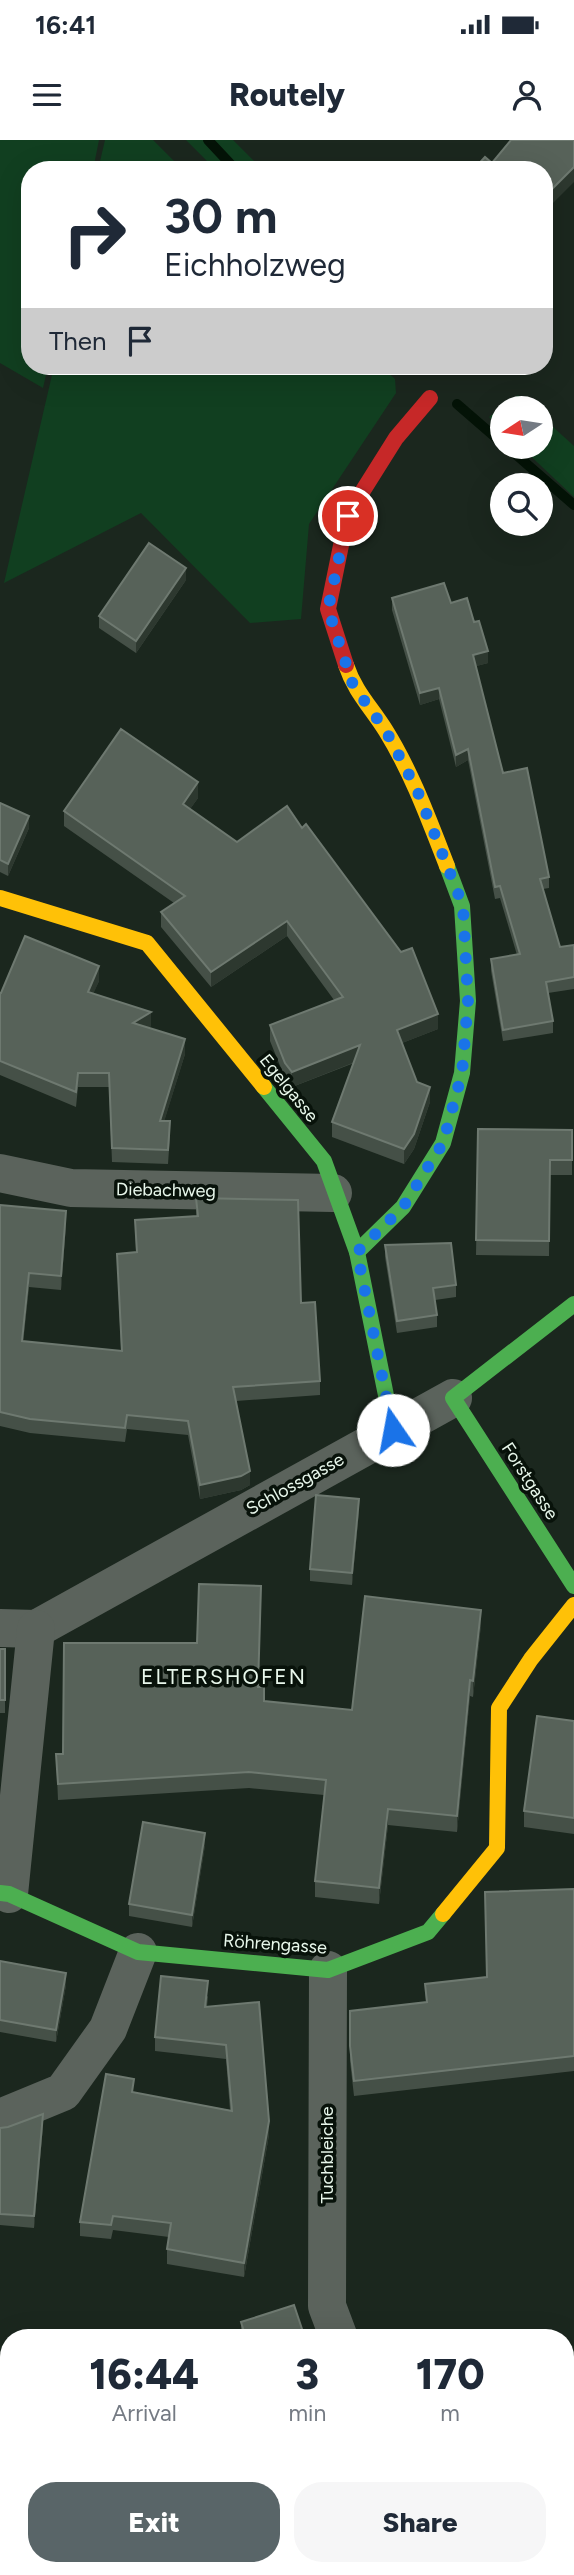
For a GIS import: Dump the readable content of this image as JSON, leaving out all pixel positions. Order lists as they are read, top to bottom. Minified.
{"streets":{"street":["Egelgasse","Diebachweg","Forstgasse","Schlossgasse","Röhrengasse","Tuchbleiche"]},"crossings":[["Egelgasse","Diebachweg"],["Egelgasse","Schlossgasse"],["Forstgasse","Schlossgasse"],["Röhrengasse","Tuchbleiche"]],"districts":["ELTERSHOFEN"],"north":"left","page":{"status":"16:41","header":"Routely","turn":["30 m","Eichholzweg"],"then":"Then","eta":["16:44","Arrival","3","min","170","m"],"buttons":["Exit","Share"]}}
